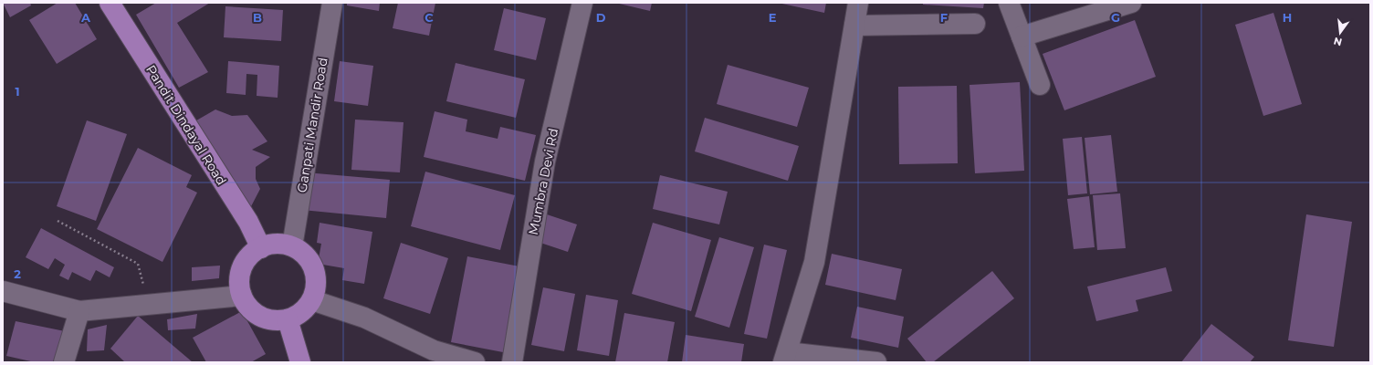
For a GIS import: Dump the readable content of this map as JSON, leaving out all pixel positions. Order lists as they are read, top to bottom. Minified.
{"streets":{"main road":["Pandit Dindayal Road"],"street":["Ganpati Mandir Road","Mumbra Devi Rd"]},"crossings":[["Pandit Dindayal Road","Ganpati Mandir Road"]],"north":"bottom","grid":{"columns":["A","B","C","D","E","F","G","H"],"rows":["1","2"]}}
